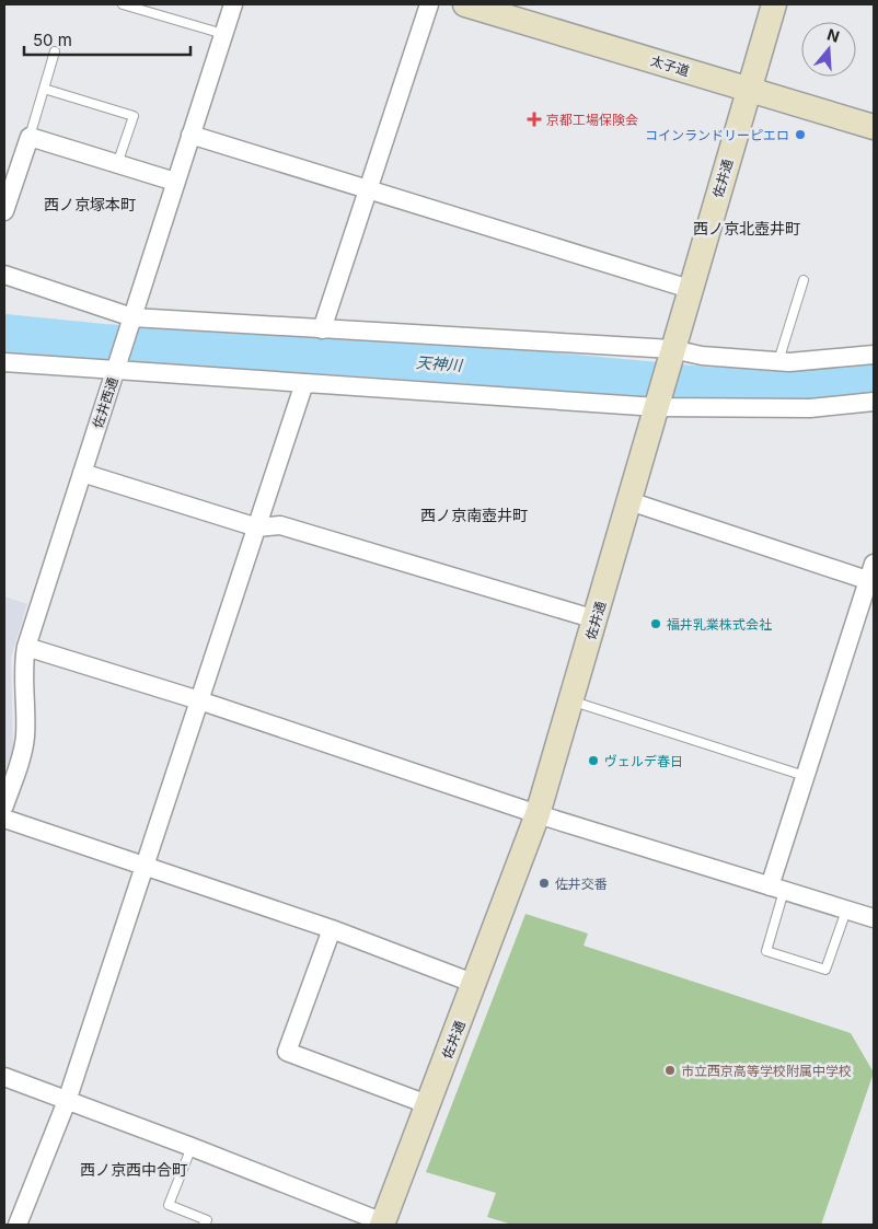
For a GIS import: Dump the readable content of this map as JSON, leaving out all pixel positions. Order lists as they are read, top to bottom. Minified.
{"streets":{"street":["太子道","佐井通","佐井西通"]},"crossings":[["太子道","佐井通"]],"districts":["西ノ京塚本町","西ノ京北壺井町","西ノ京南壺井町","西ノ京西中合町"],"water":["天神川"],"places":{"health":["京都工場保険会"],"other":["コインランドリーピエロ","福井乳業株式会社","ヴェルデ春日","佐井交番","市立西京高等学校附属中学校"]},"scale_bar":"50 m","north":"top"}
